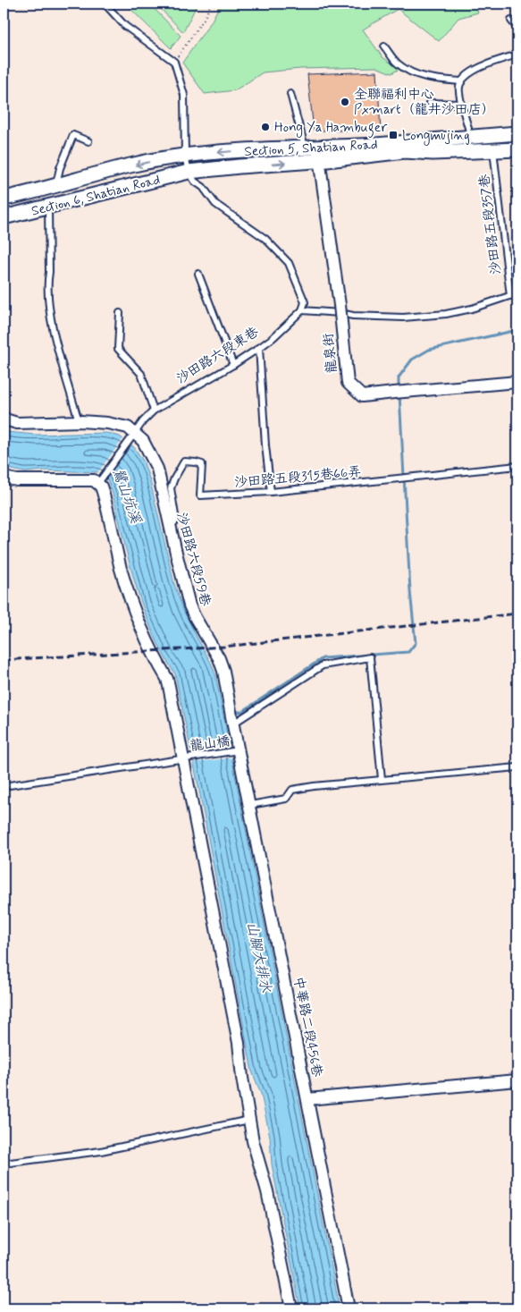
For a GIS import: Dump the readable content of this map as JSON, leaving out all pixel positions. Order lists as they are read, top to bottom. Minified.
{"streets":{"street":["Section 5, Shatian Road","Section 6, Shatian Road","龍泉街","沙田路六段59巷","中華路二段456巷"],"lane":["沙田路五段357巷","沙田路六段東巷","沙田路五段315巷66弄","龍山橋"]},"crossings":[["Section 5, Shatian Road","Section 6, Shatian Road"],["Section 5, Shatian Road","沙田路五段357巷"],["Section 5, Shatian Road","龍泉街"],["沙田路六段東巷","沙田路六段59巷"],["沙田路五段315巷66弄","沙田路六段59巷"],["沙田路六段59巷","龍山橋"],["沙田路六段59巷","中華路二段456巷"],["龍山橋","中華路二段456巷"]],"water":["鷺山坑溪","山腳大排水"],"places":{"other":["全聯福利中心 Pxmart（龍井沙田店）","Hong Ya Hambuger"],"transit":["Longmujing"]}}
